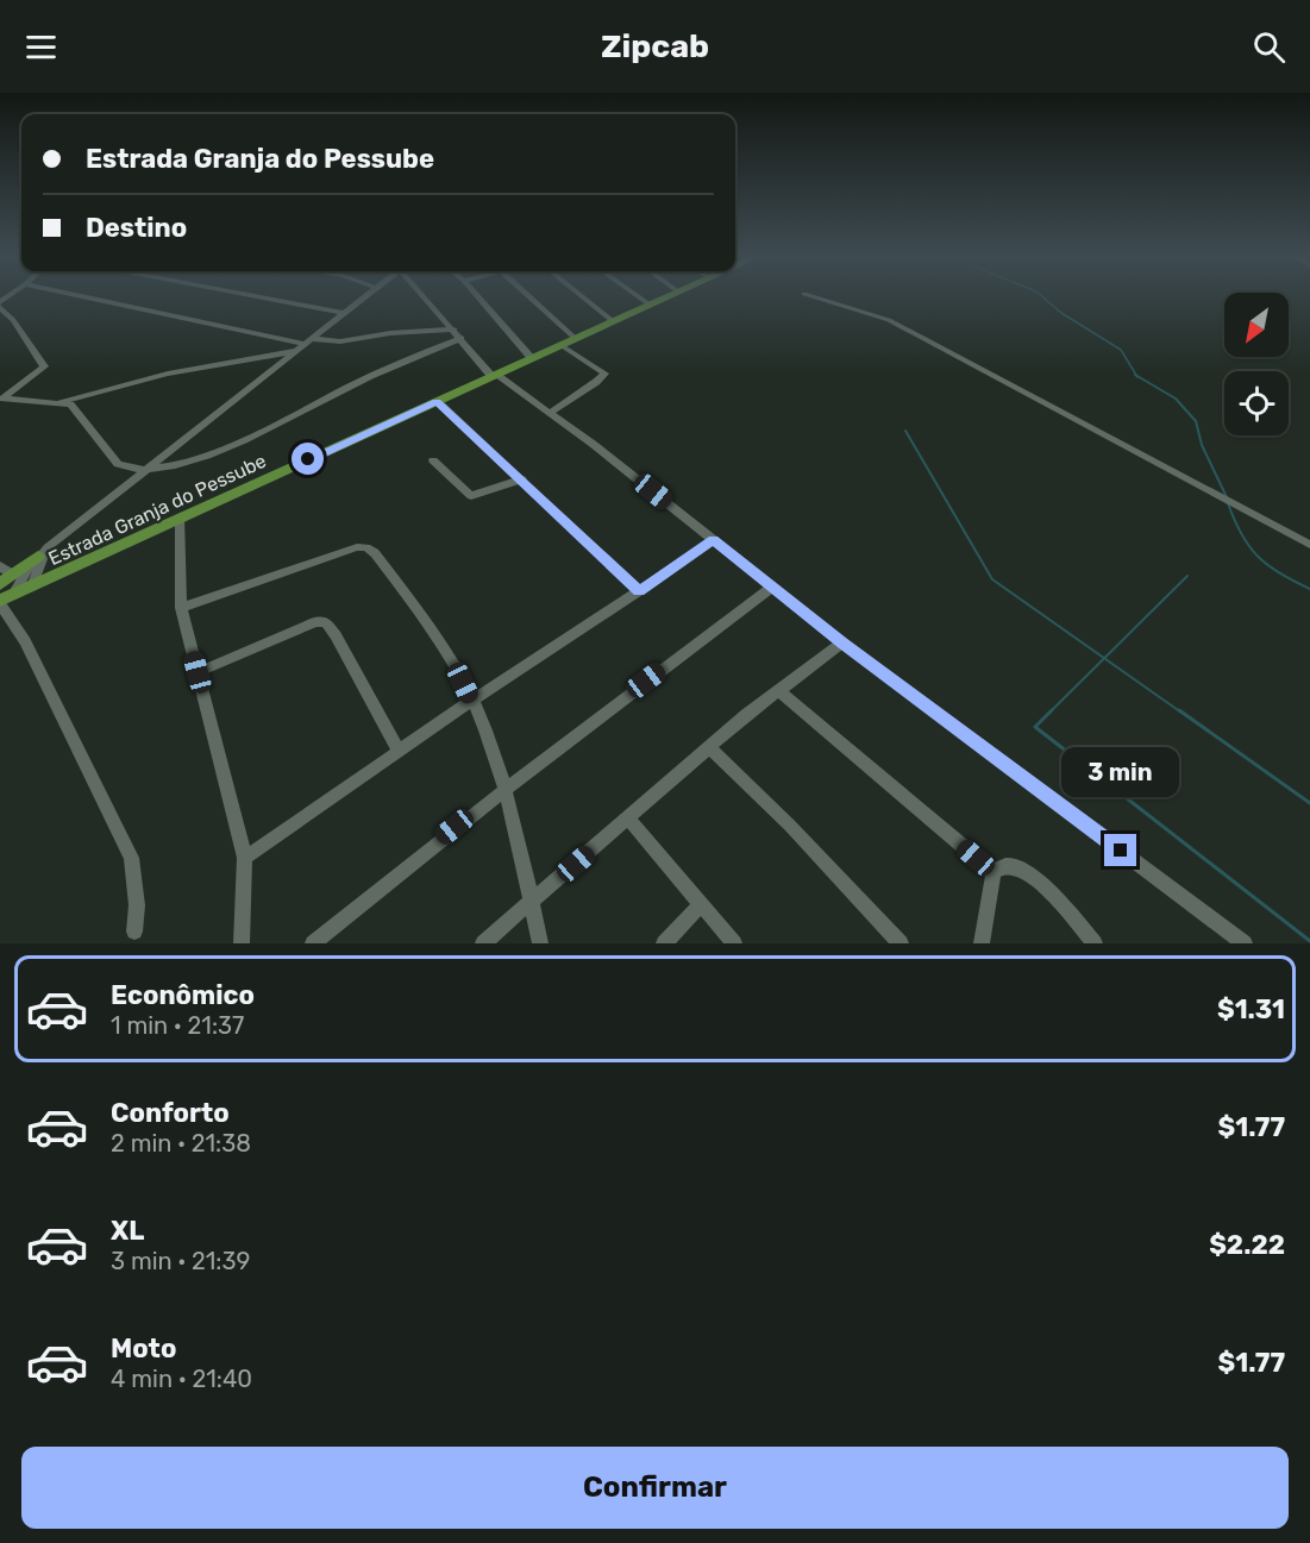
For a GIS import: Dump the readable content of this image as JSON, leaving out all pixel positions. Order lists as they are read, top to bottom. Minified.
{"streets":{"main road":["Estrada Granja do Pessube"]},"north":"bottom left","page":{"header":"Zipcab","banner":["Estrada Granja do Pessube","Destino"],"bubble":"3 min","list":[{"name":"Econômico","note":"1 min · 21:37","value":"$1.31"},{"name":"Conforto","note":"2 min · 21:38","value":"$1.77"},{"name":"XL","note":"3 min · 21:39","value":"$2.22"},{"name":"Moto","note":"4 min · 21:40","value":"$1.77"}],"buttons":"Confirmar"}}
